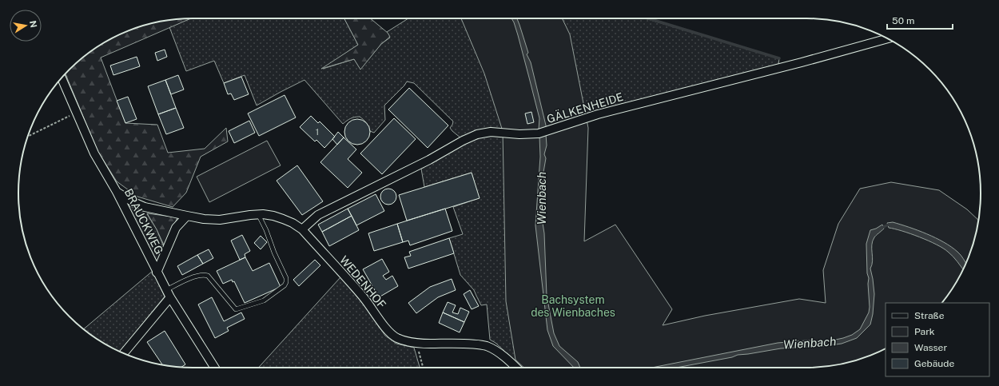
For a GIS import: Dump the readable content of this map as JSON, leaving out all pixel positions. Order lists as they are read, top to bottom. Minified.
{"streets":{"street":["GÄLKENHEIDE","BRAUCKWEG","WEDENHOF"]},"crossings":[["GÄLKENHEIDE","WEDENHOF"],["BRAUCKWEG","WEDENHOF"]],"water":["Wienbach"],"parks":["Bachsystem des Wienbaches"],"house_numbers":["1"],"legend":["Straße","Park","Wasser","Gebäude"],"scale_bar":"50 m","north":"right"}
